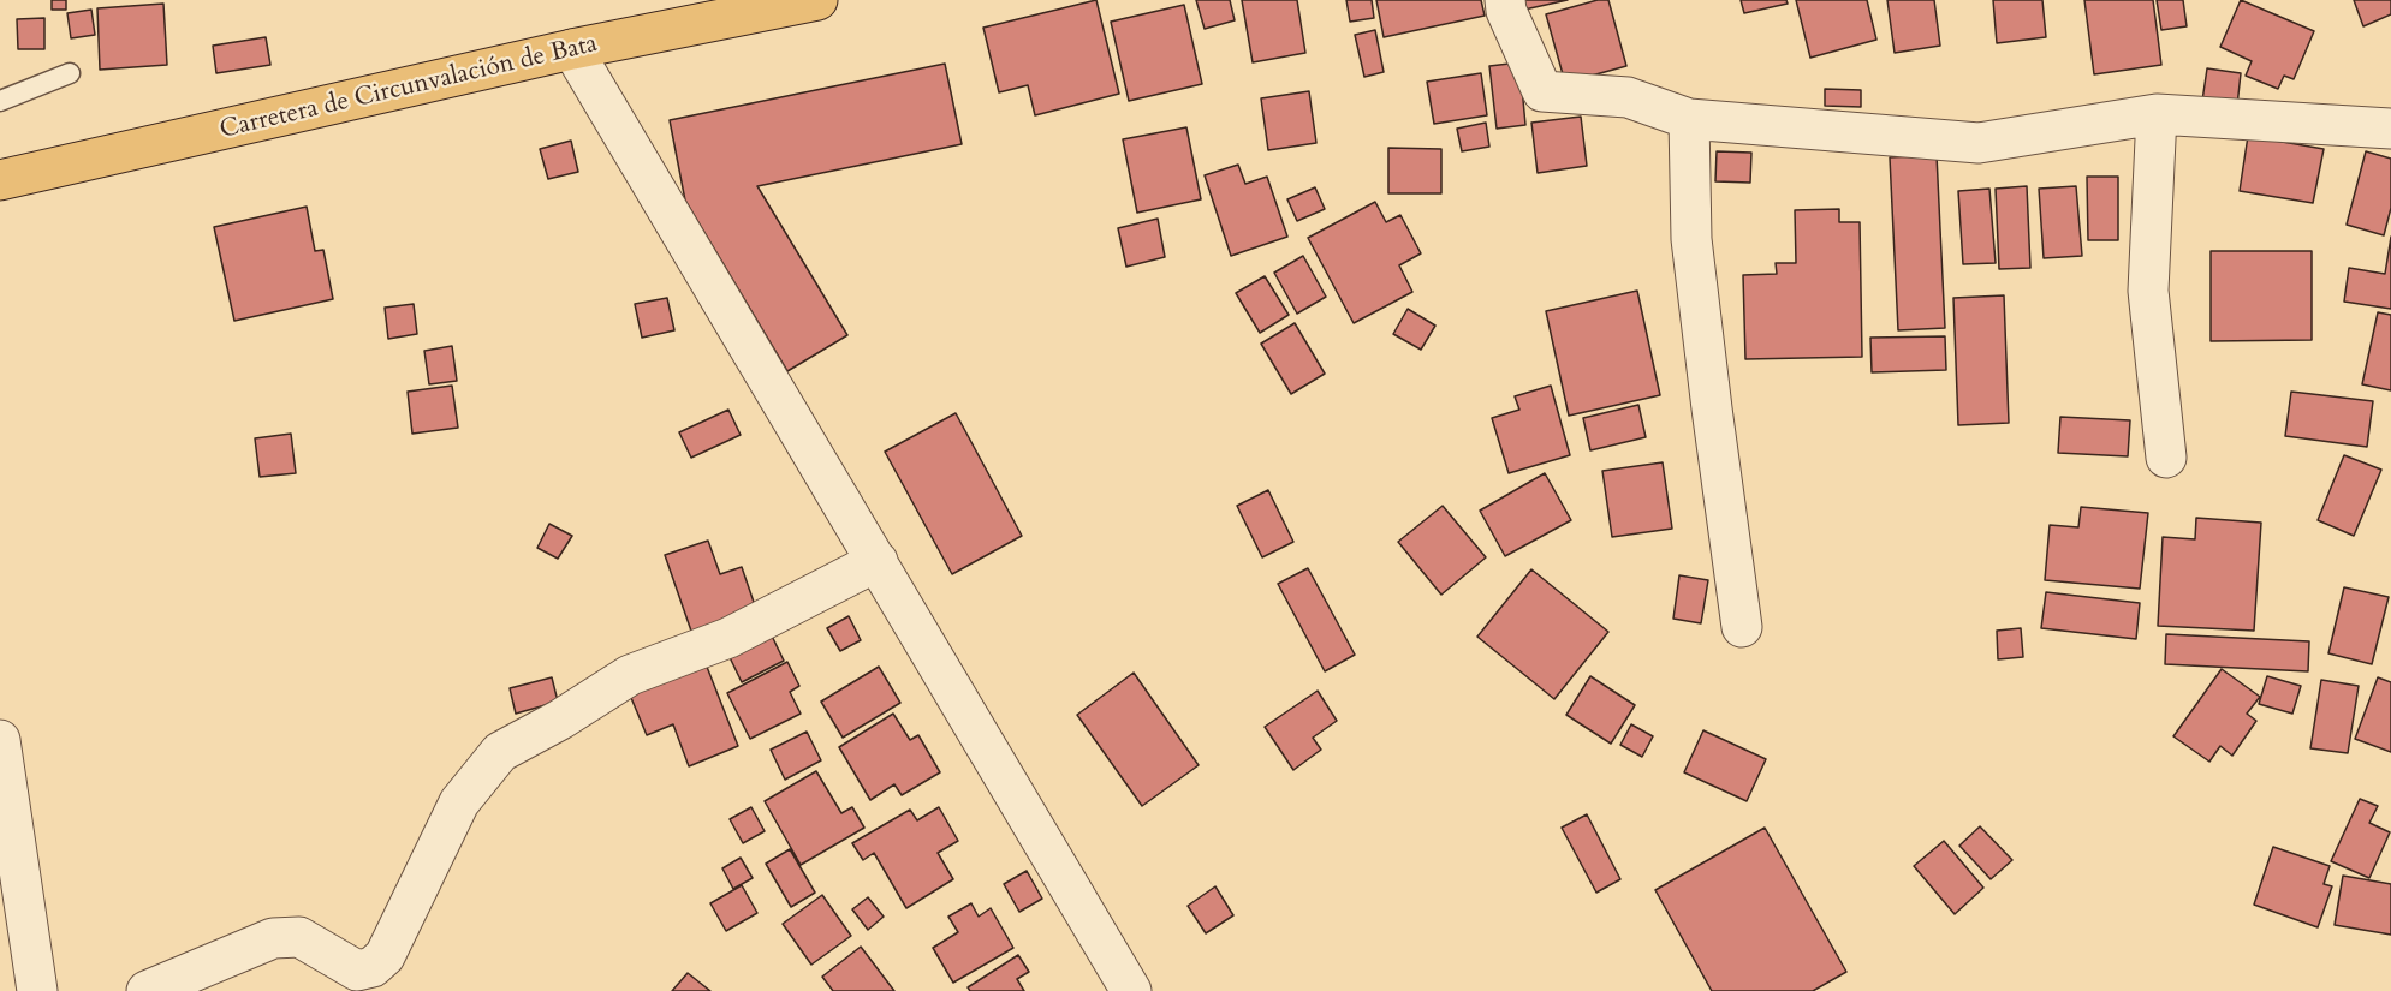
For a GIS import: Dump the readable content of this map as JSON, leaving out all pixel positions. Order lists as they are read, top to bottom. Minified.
{"streets":{"main road":["Carretera de Circunvalación de Bata"]}}
